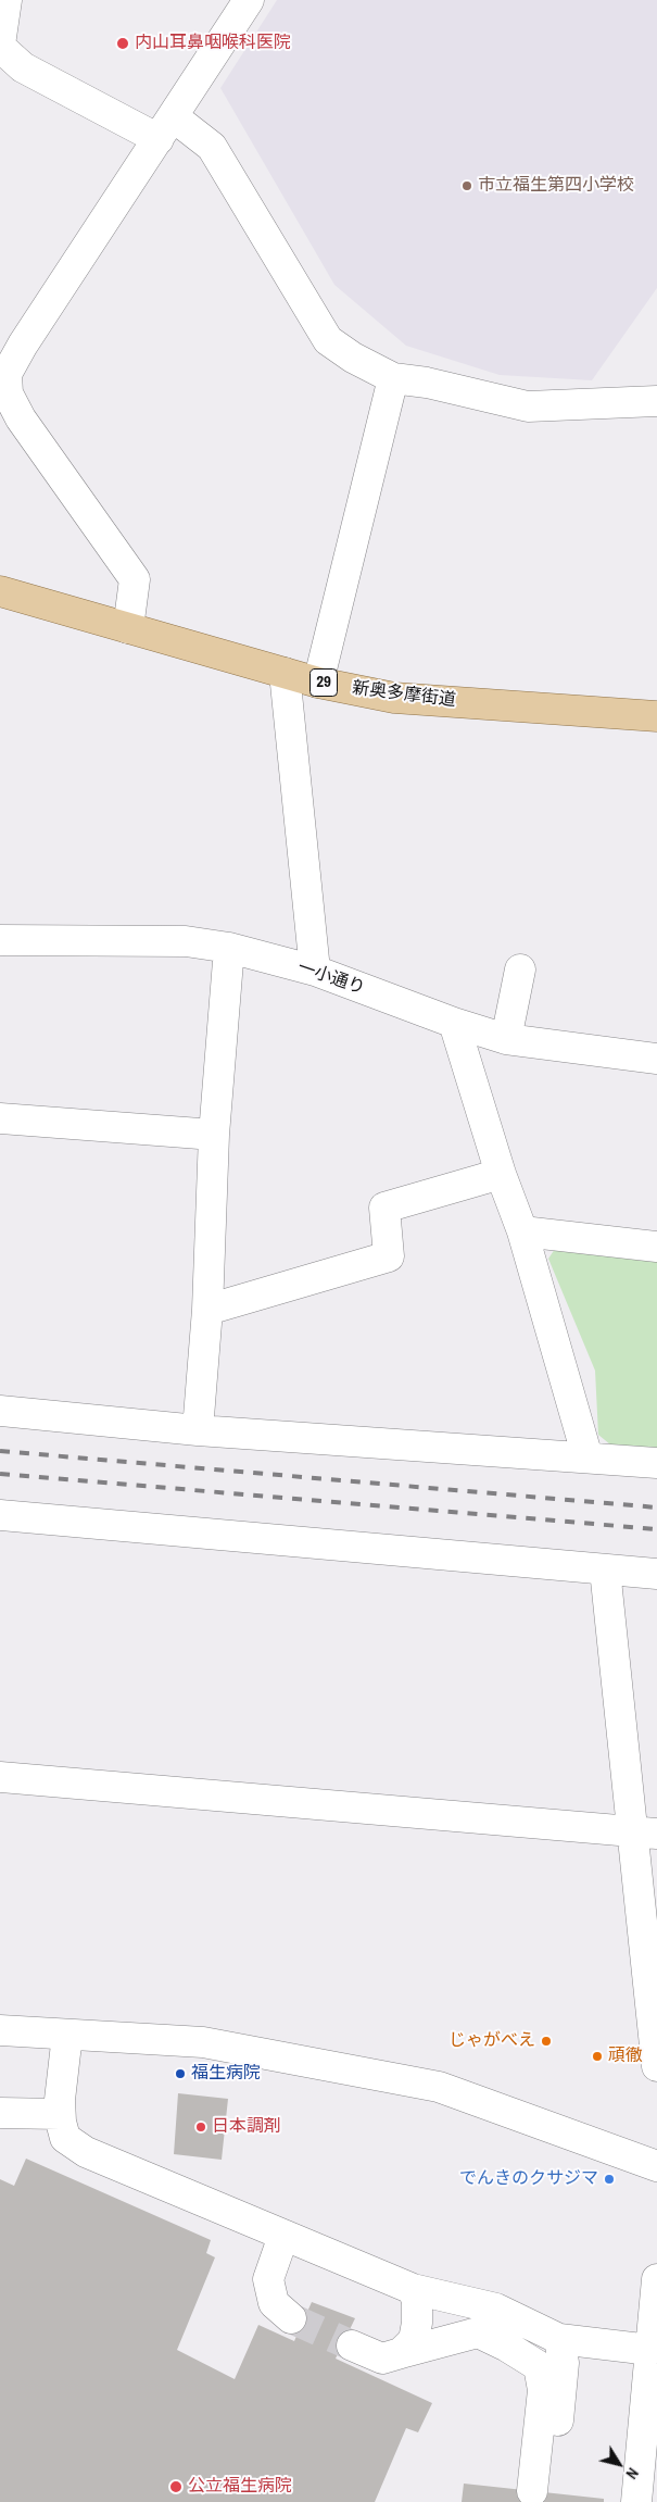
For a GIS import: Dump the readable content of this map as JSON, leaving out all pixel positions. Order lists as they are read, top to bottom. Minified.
{"streets":{"main road":["29","新奥多摩街道"],"street":["一小通り"]},"places":["内山耳鼻咽喉科医院","市立福生第四小学校","じゃがべえ","頑徹","福生病院","日本調剤","でんきのクサジマ","公立福生病院"],"north":"bottom right"}
